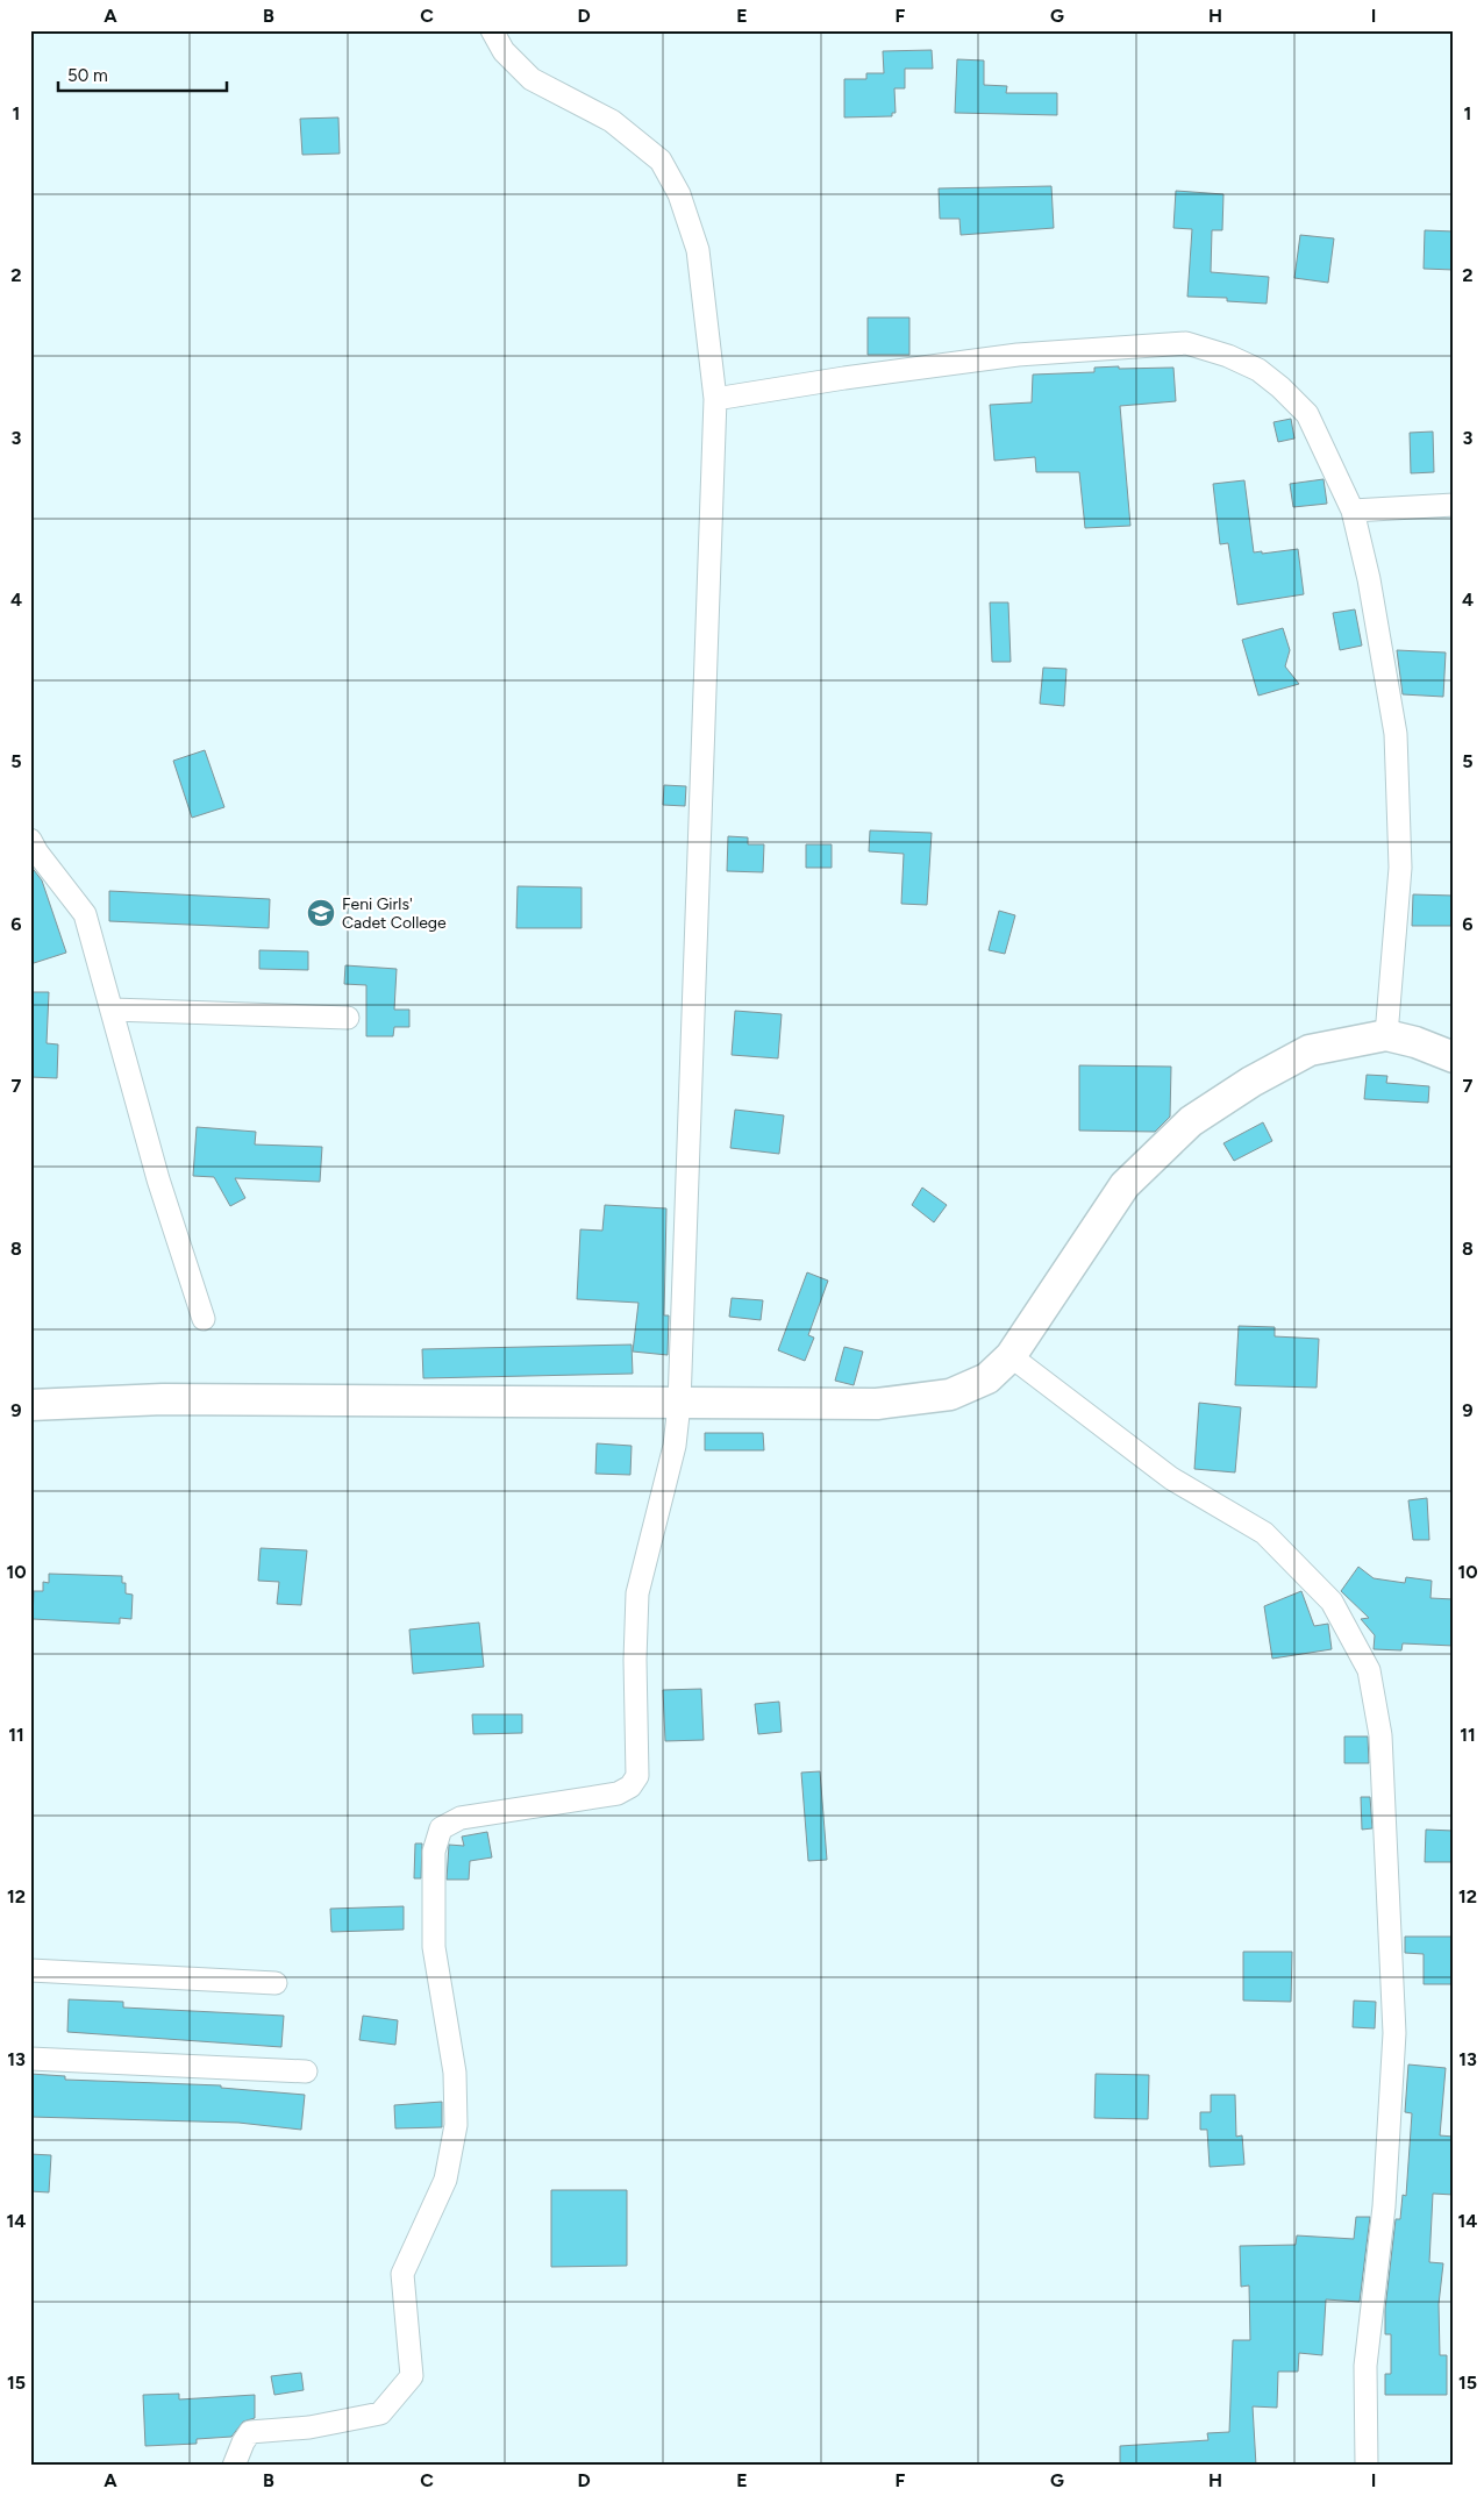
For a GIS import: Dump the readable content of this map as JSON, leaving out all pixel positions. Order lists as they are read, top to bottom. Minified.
{"places":{"school or university":["Feni Girls' Cadet College"]},"scale_bar":"50 m","grid":{"columns":["A","B","C","D","E","F","G","H","I"],"rows":["1","2","3","4","5","6","7","8","9","10","11","12","13","14","15"]}}
